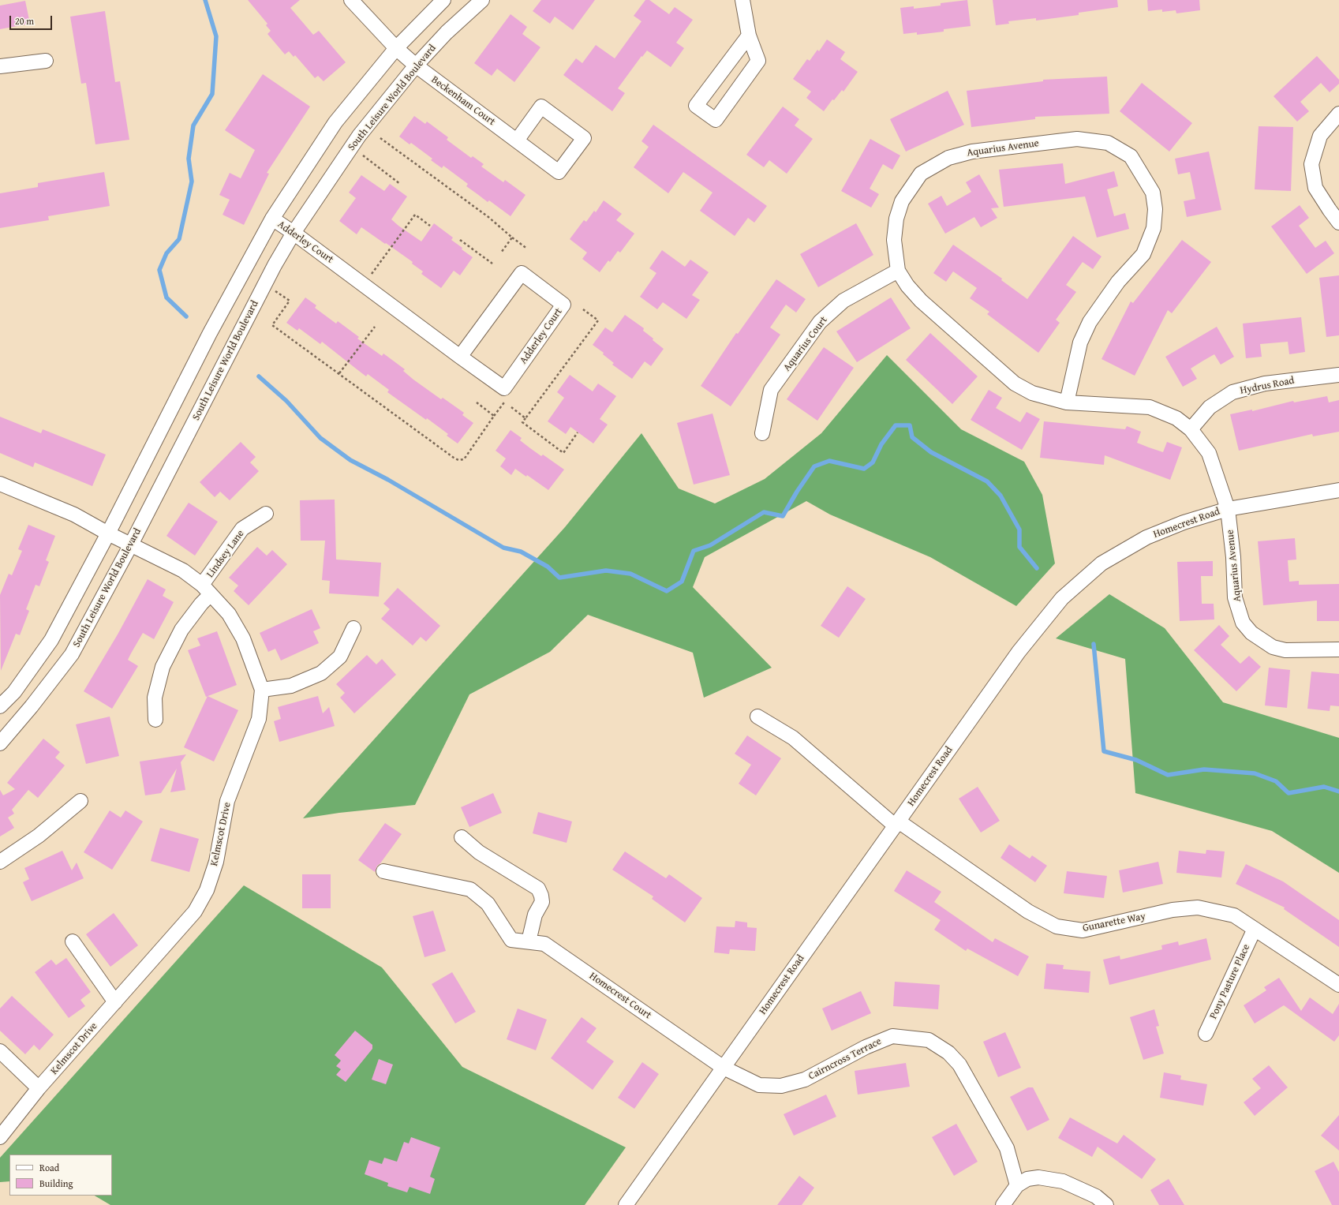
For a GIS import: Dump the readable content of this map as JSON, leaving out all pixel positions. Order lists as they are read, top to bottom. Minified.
{"streets":{"street":["South Leisure World Boulevard","Beckenham Court","Aquarius Avenue","Adderley Court","Aquarius Court","Hydrus Road","Homecrest Road","Lindsey Lane","Kelmscot Drive","Gunarette Way","Pony Pasture Place","Homecrest Court","Cairncross Terrace"]},"crossings":[["South Leisure World Boulevard","Beckenham Court"],["South Leisure World Boulevard","Adderley Court"],["South Leisure World Boulevard","Kelmscot Drive"],["Aquarius Avenue","Aquarius Court"],["Aquarius Avenue","Hydrus Road"],["Aquarius Avenue","Homecrest Road"],["Homecrest Road","Gunarette Way"],["Homecrest Road","Homecrest Court"],["Homecrest Road","Cairncross Terrace"],["Lindsey Lane","Kelmscot Drive"],["Gunarette Way","Pony Pasture Place"],["Homecrest Court","Cairncross Terrace"]],"legend":["Road","Building"],"scale_bar":"20 m"}
